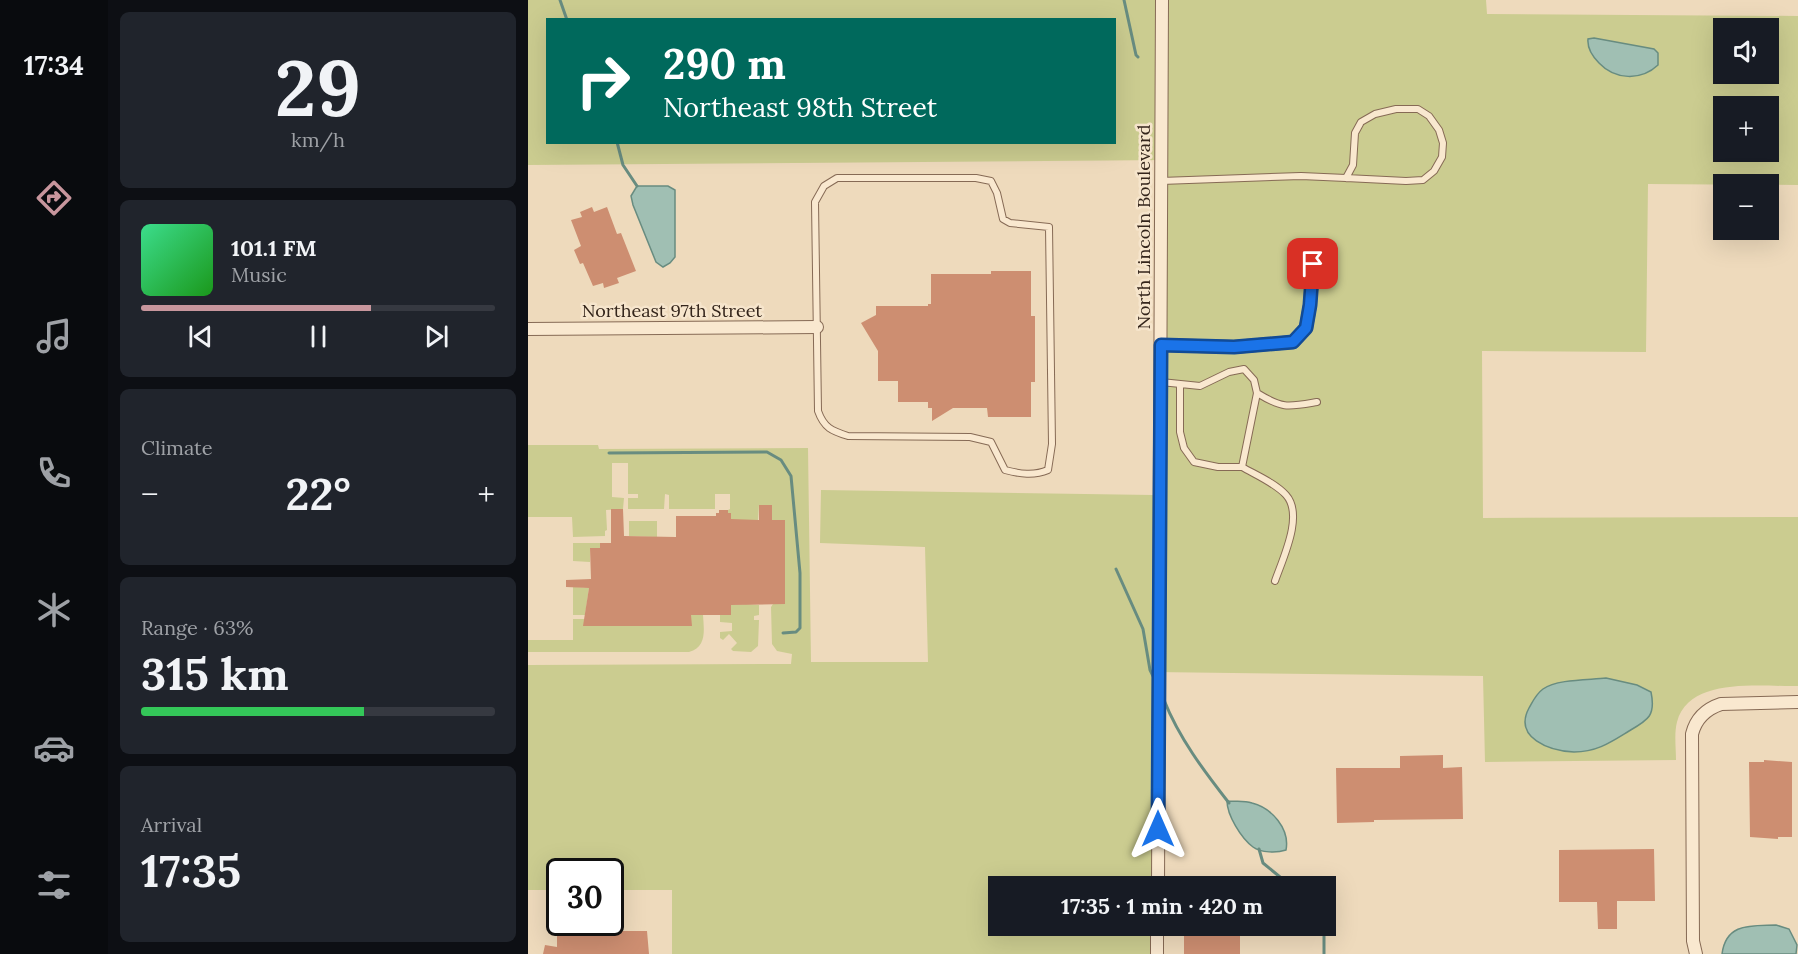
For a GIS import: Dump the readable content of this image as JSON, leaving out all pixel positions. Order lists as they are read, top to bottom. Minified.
{"streets":{"street":["North Lincoln Boulevard","Northeast 97th Street"]},"page":{"tabs":"17:34","tile":[["29","km/h"],"Climate",["Range · 63%","315 km"],["Arrival","17:35"]],"map_buttons":["+","−"],"turn":["290 m","Northeast 98th Street"],"song":["101.1 FM","Music"],"heat":["−","22°","+"],"limit":"30","trip":"17:35 · 1 min · 420 m"}}
